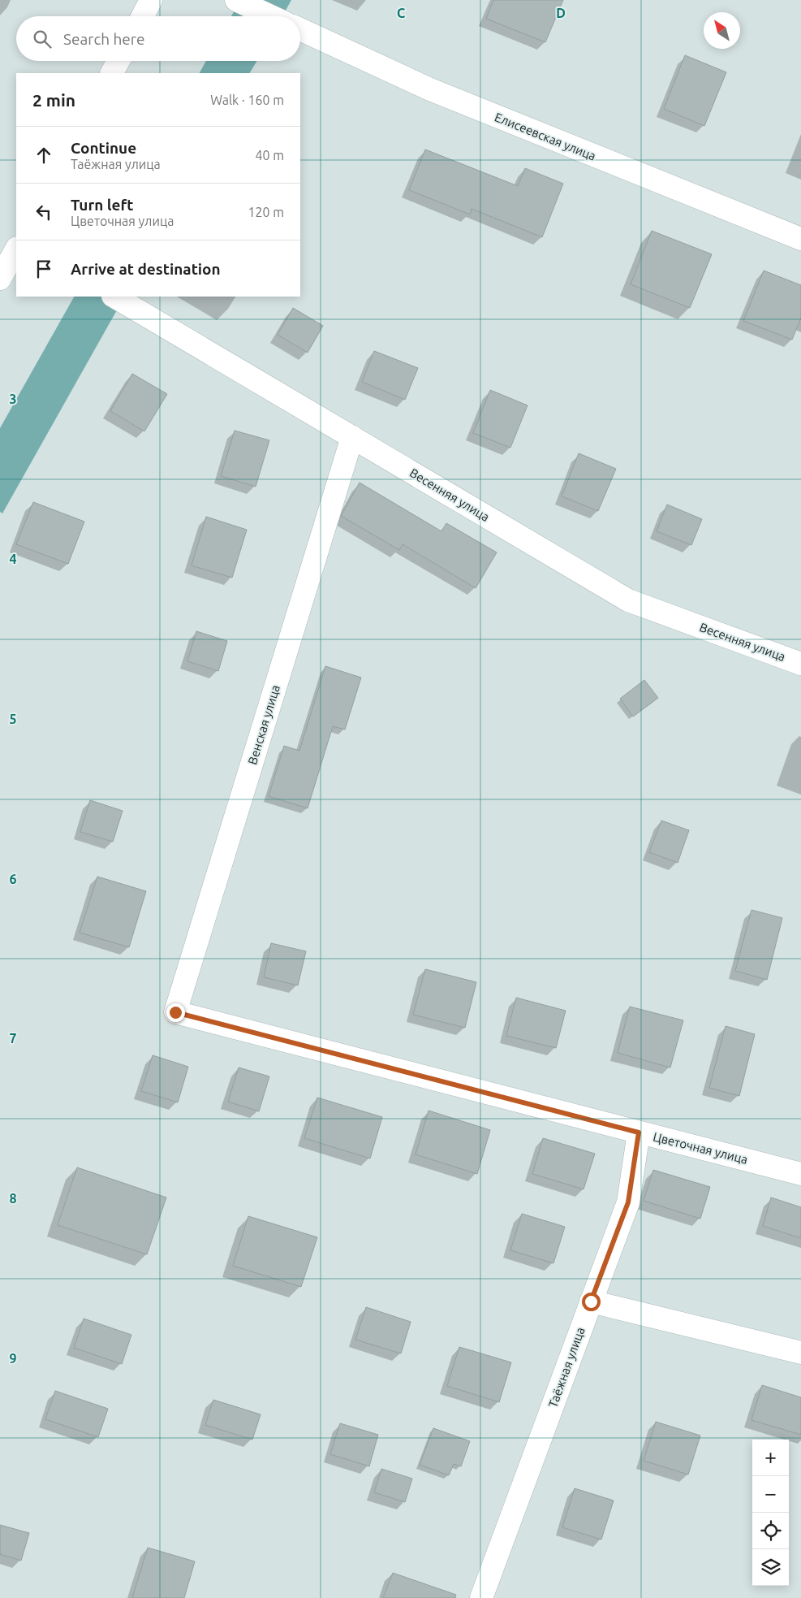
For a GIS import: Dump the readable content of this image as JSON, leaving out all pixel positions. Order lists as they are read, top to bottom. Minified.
{"streets":{"street":["Елисеевская улица","Весенняя улица","Венская улица","Цветочная улица","Таёжная улица"]},"crossings":[["Весенняя улица","Венская улица"],["Венская улица","Цветочная улица"],["Цветочная улица","Таёжная улица"]],"north":"top left","page":{"search":"Search here","heading":["2 min","Walk · 160 m"],"list":[["Continue","Таёжная улица","40 m"],["Turn left","Цветочная улица","120 m"],"Arrive at destination"],"map_buttons":["+","−"]},"grid":{"columns":["C","D"],"rows":["3","4","5","6","7","8","9"]}}
